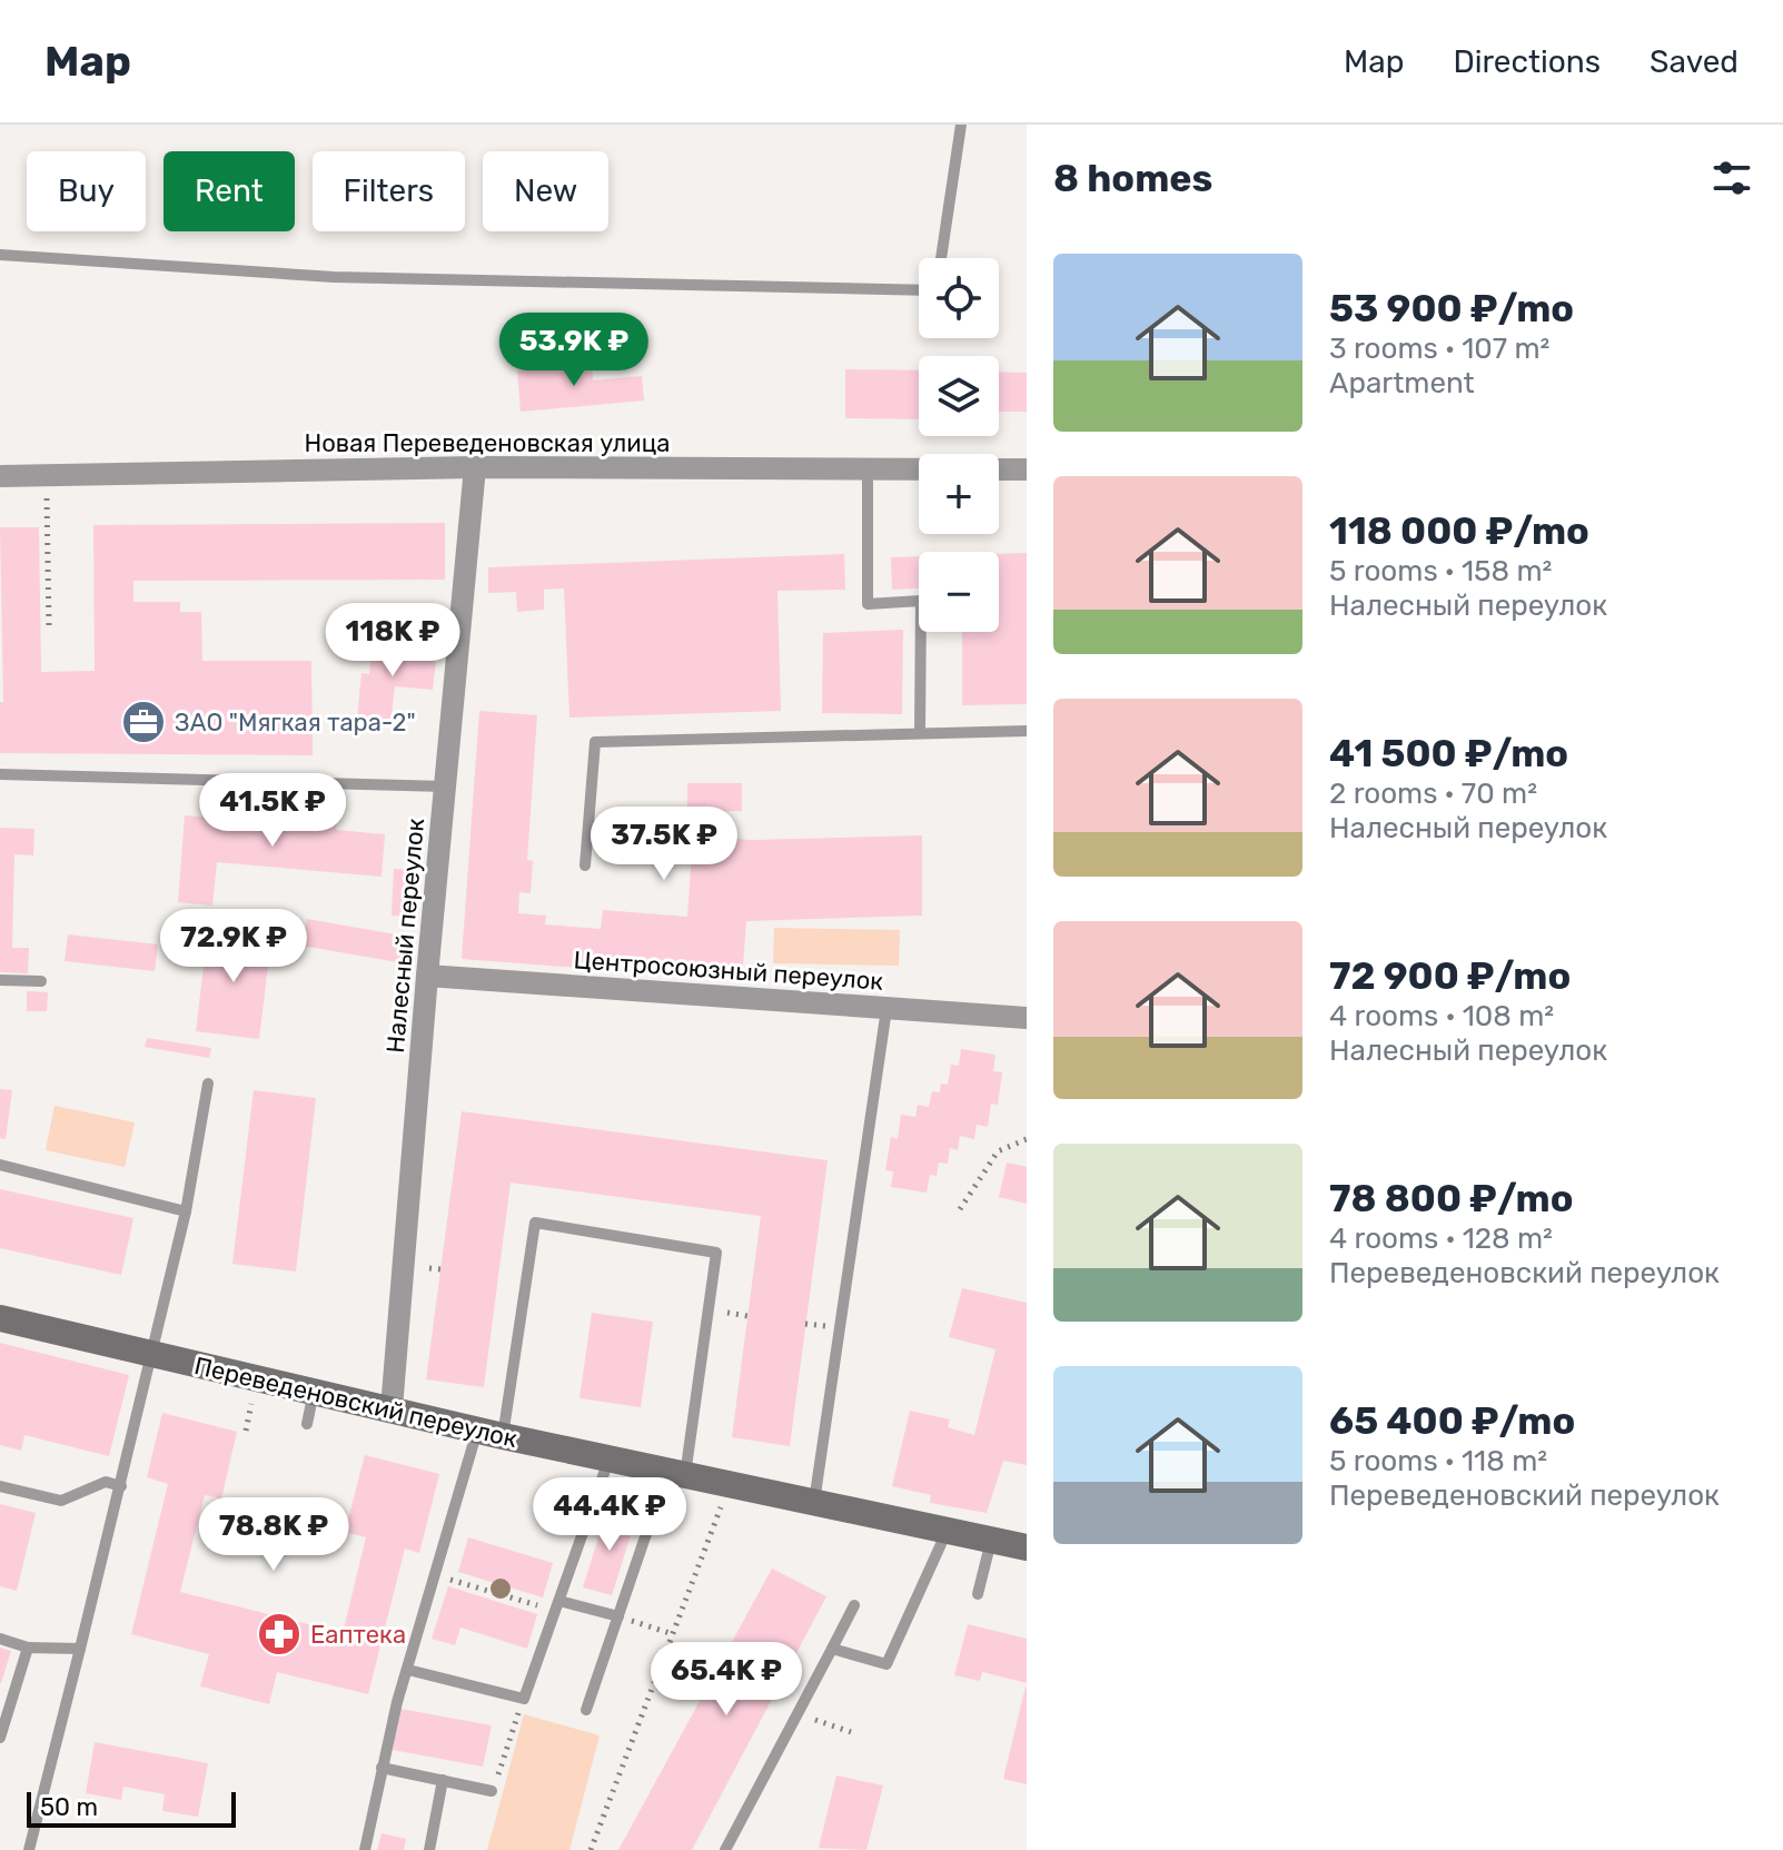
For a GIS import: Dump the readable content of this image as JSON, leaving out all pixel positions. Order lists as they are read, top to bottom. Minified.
{"streets":{"street":["Новая Переведеновская улица","Налесный переулок","Центросоюзный переулок","Переведеновский переулок"]},"crossings":[["Новая Переведеновская улица","Налесный переулок"],["Налесный переулок","Центросоюзный переулок"],["Налесный переулок","Переведеновский переулок"]],"places":{"office":["ЗАО \"Мягкая тара-2\""],"pharmacy":["Еаптека"]},"scale_bar":"50 m","page":{"header":"Map","nav":["Map","Directions","Saved"],"heading":"8 homes","chip":["Buy","Rent","Filters","New"],"list":[{"name":"53 900 ₽/mo","note":"3 rooms · 107 m² · Apartment"},{"name":"118 000 ₽/mo","note":"5 rooms · 158 m² · Налесный переулок"},{"name":"41 500 ₽/mo","note":"2 rooms · 70 m² · Налесный переулок"},{"name":"72 900 ₽/mo","note":"4 rooms · 108 m² · Налесный переулок"},{"name":"78 800 ₽/mo","note":"4 rooms · 128 m² · Переведеновский переулок"},{"name":"65 400 ₽/mo","note":"5 rooms · 118 m² · Переведеновский переулок"}],"map_buttons":["+","−"],"price":["53.9K ₽","118K ₽","41.5K ₽","37.5K ₽","72.9K ₽","44.4K ₽","78.8K ₽","65.4K ₽"],"scale":"50 m"}}
